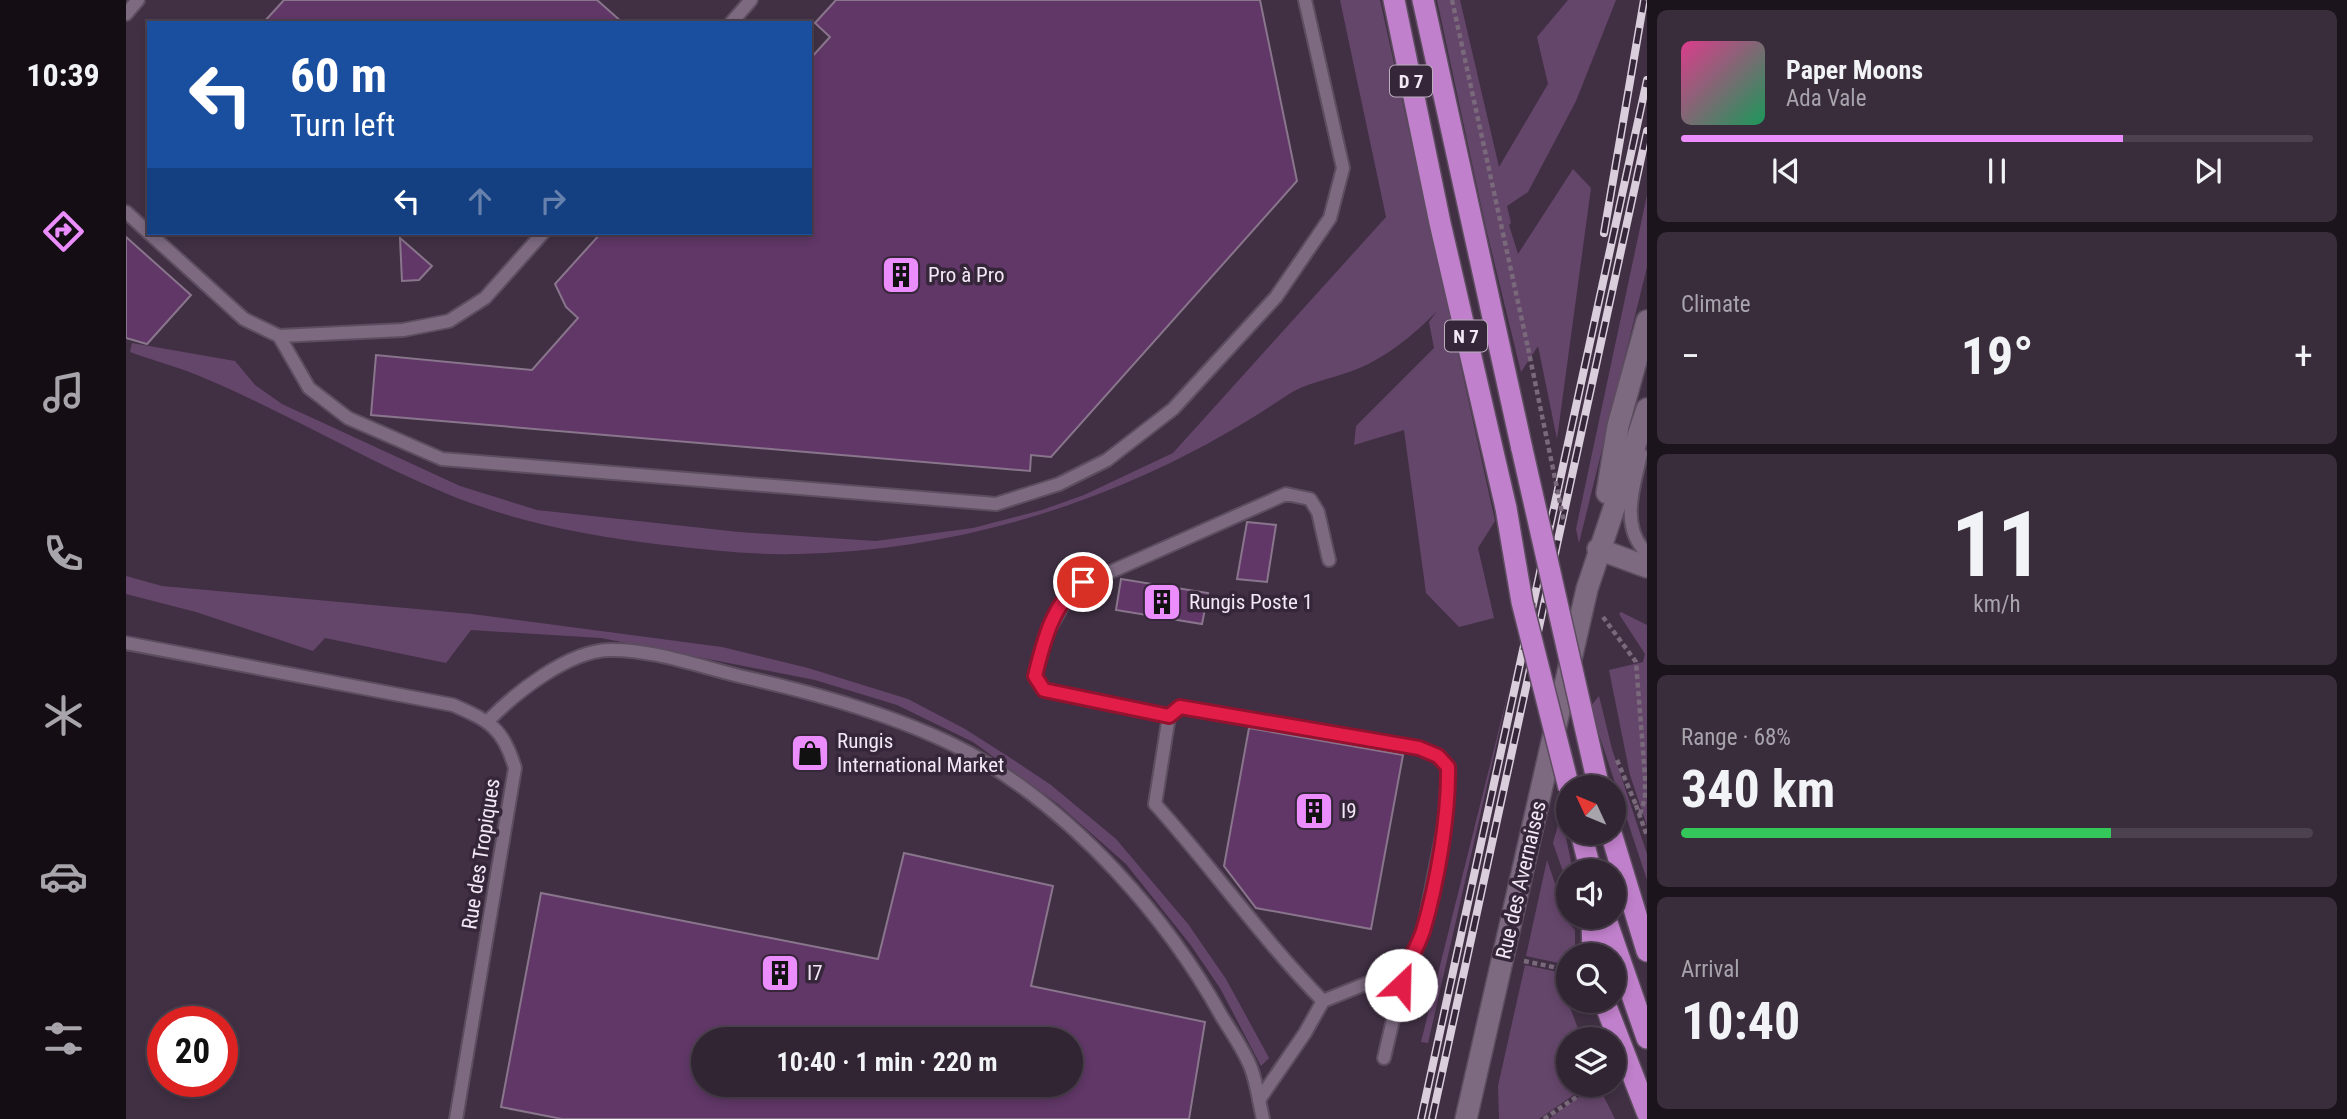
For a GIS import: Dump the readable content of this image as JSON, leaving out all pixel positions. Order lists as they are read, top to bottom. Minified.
{"streets":{"highway":["D 7","N 7"],"main road":["Rue des Avernaises"],"lane":["Rue des Tropiques"]},"crossings":[["D 7","N 7"]],"places":{"building":["Pro à Pro","Rungis Poste 1","I9","I7"],"shop":["Rungis International Market"]},"north":"top left","page":{"tabs":"10:39","turn":["60 m","Turn left"],"song":["Paper Moons","Ada Vale"],"tile":["Climate",["11","km/h"],["Range · 68%","340 km"],["Arrival","10:40"]],"heat":["−","19°","+"],"limit":"20","trip":"10:40 · 1 min · 220 m"}}
